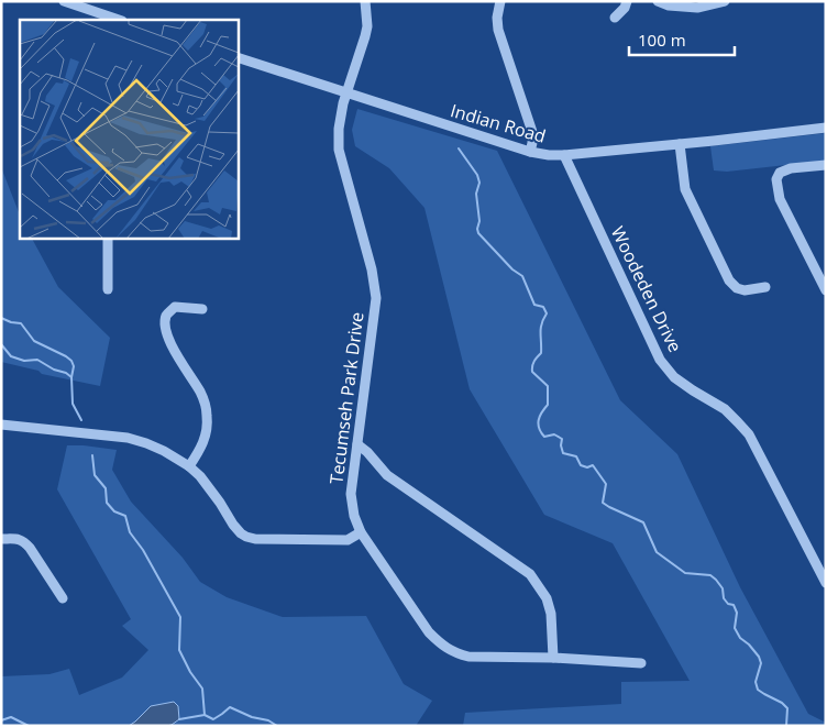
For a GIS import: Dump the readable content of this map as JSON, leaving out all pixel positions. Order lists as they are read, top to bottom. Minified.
{"streets":{"street":["Indian Road","Woodeden Drive","Tecumseh Park Drive"]},"crossings":[["Indian Road","Woodeden Drive"],["Indian Road","Tecumseh Park Drive"]],"scale_bar":"100 m"}
